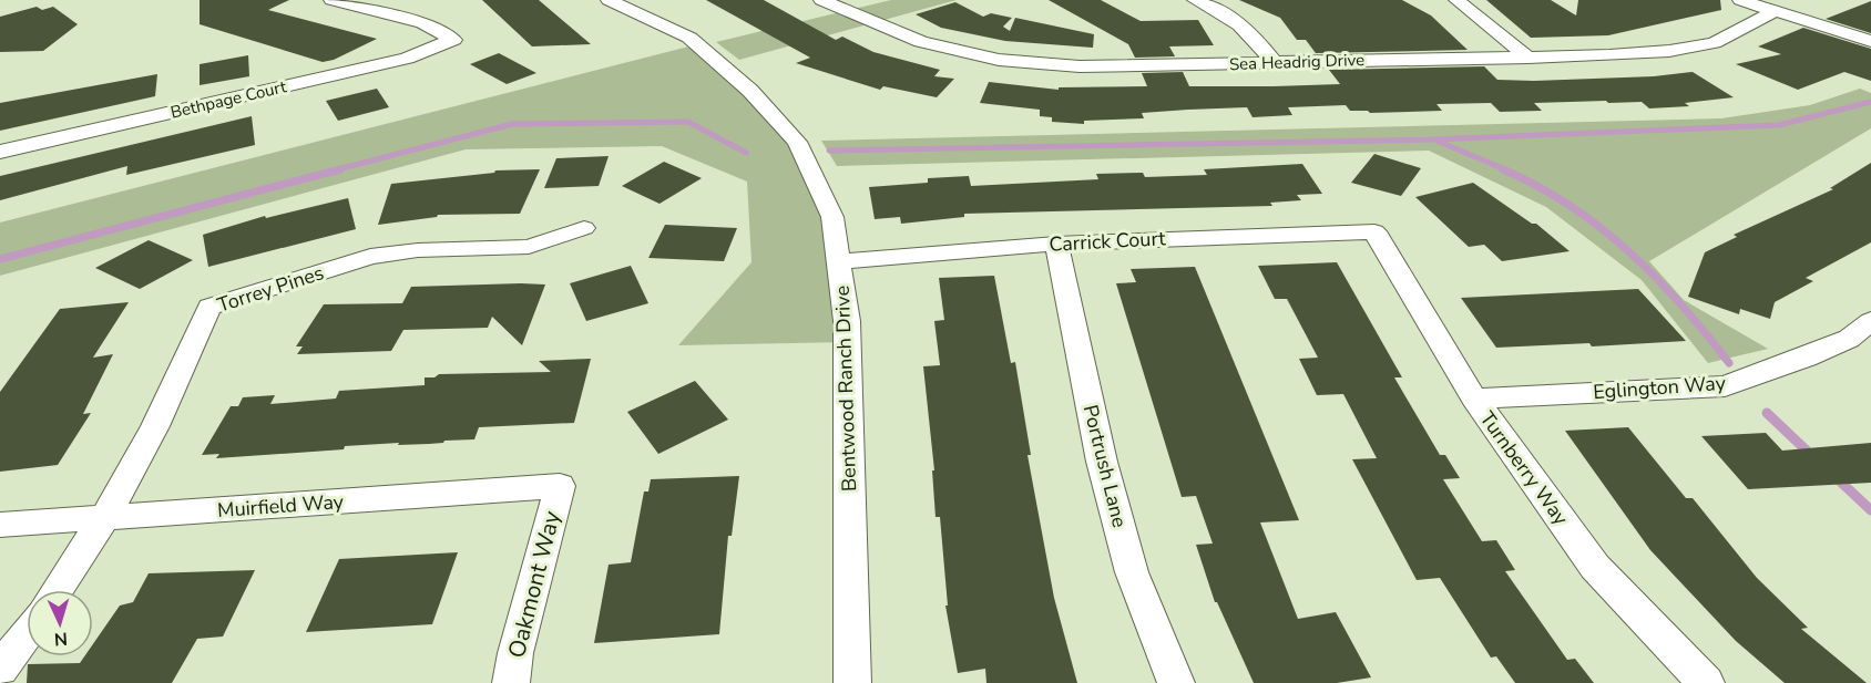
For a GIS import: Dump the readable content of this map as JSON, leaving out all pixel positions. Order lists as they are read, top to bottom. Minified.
{"streets":{"street":["Sea Headrig Drive","Bethpage Court","Carrick Court","Torrey Pines","Eglington Way","Bentwood Ranch Drive","Portrush Lane","Turnberry Way","Muirfield Way","Oakmont Way"]},"crossings":[["Carrick Court","Bentwood Ranch Drive"],["Carrick Court","Portrush Lane"],["Carrick Court","Turnberry Way"],["Torrey Pines","Muirfield Way"],["Eglington Way","Turnberry Way"],["Muirfield Way","Oakmont Way"]],"north":"bottom"}
